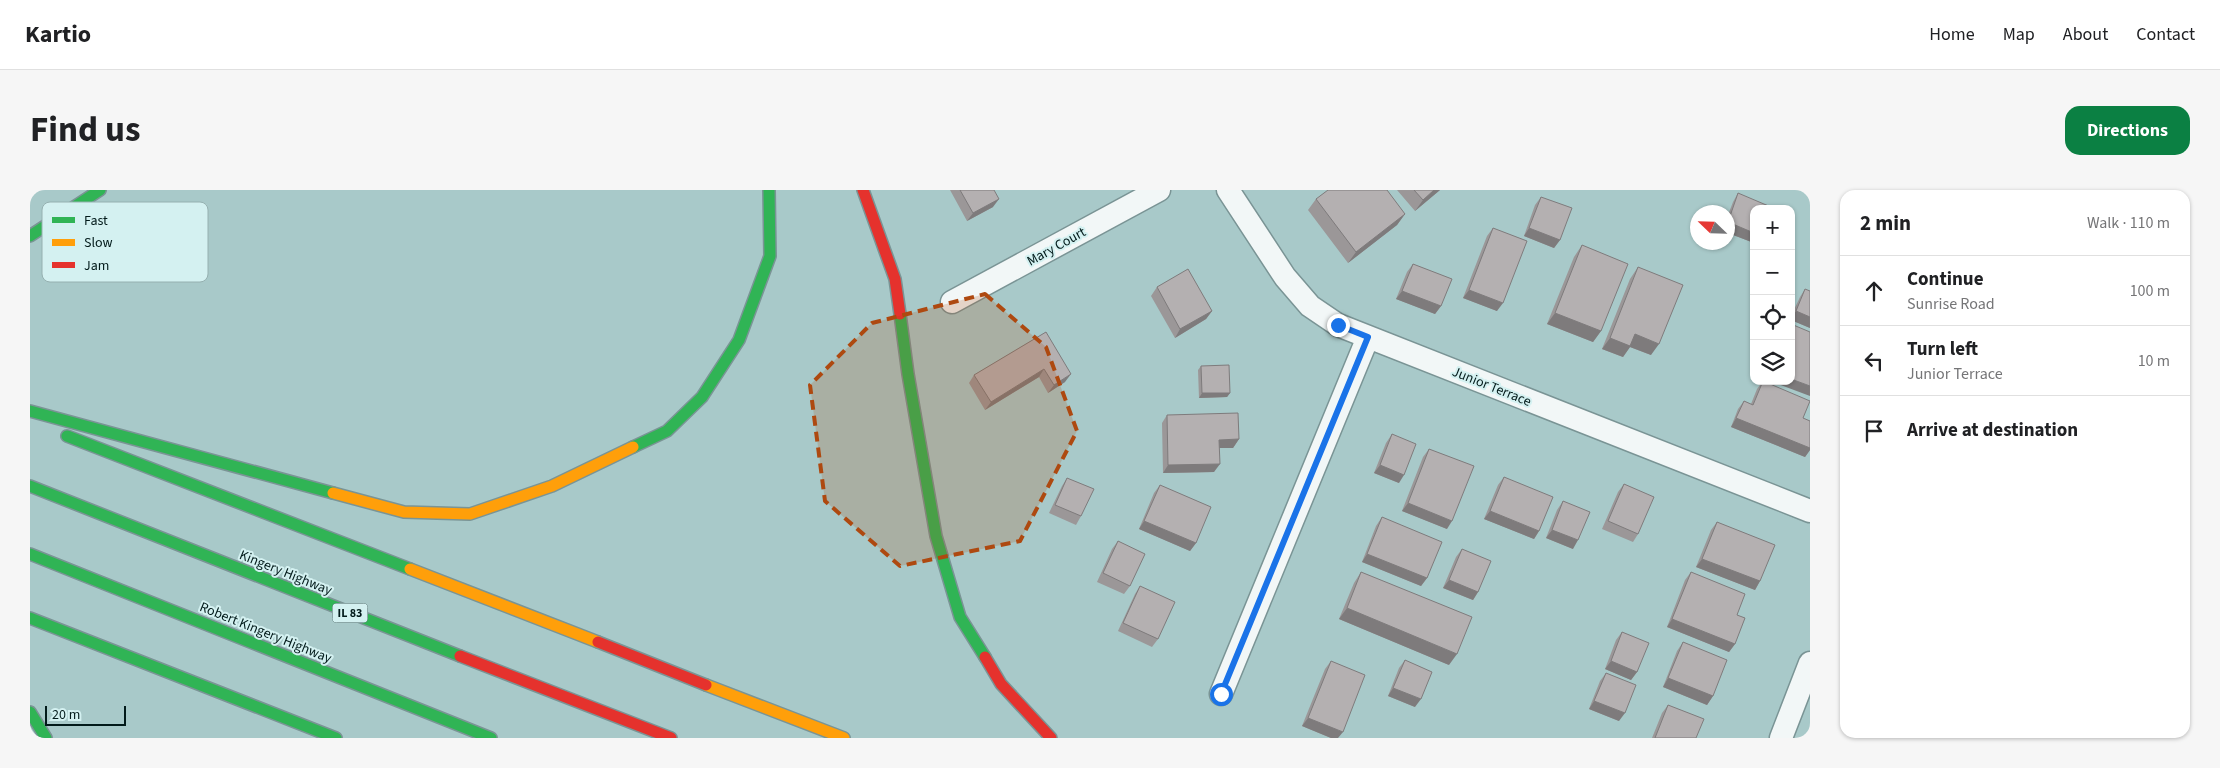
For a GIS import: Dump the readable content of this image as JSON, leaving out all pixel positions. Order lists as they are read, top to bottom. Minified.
{"streets":{"main road":["Kingery Highway","IL 83","Robert Kingery Highway"],"street":["Mary Court","Junior Terrace"]},"legend":["Fast","Slow","Jam"],"scale_bar":"20 m","north":"top left","page":{"header":"Kartio","nav":["Home","Map","About","Contact"],"title":"Find us","buttons":"Directions","heading":["2 min","Walk · 110 m"],"map_buttons":["+","−"],"list":[["Continue","Sunrise Road","100 m"],["Turn left","Junior Terrace","10 m"],"Arrive at destination"],"scale":"20 m"}}
